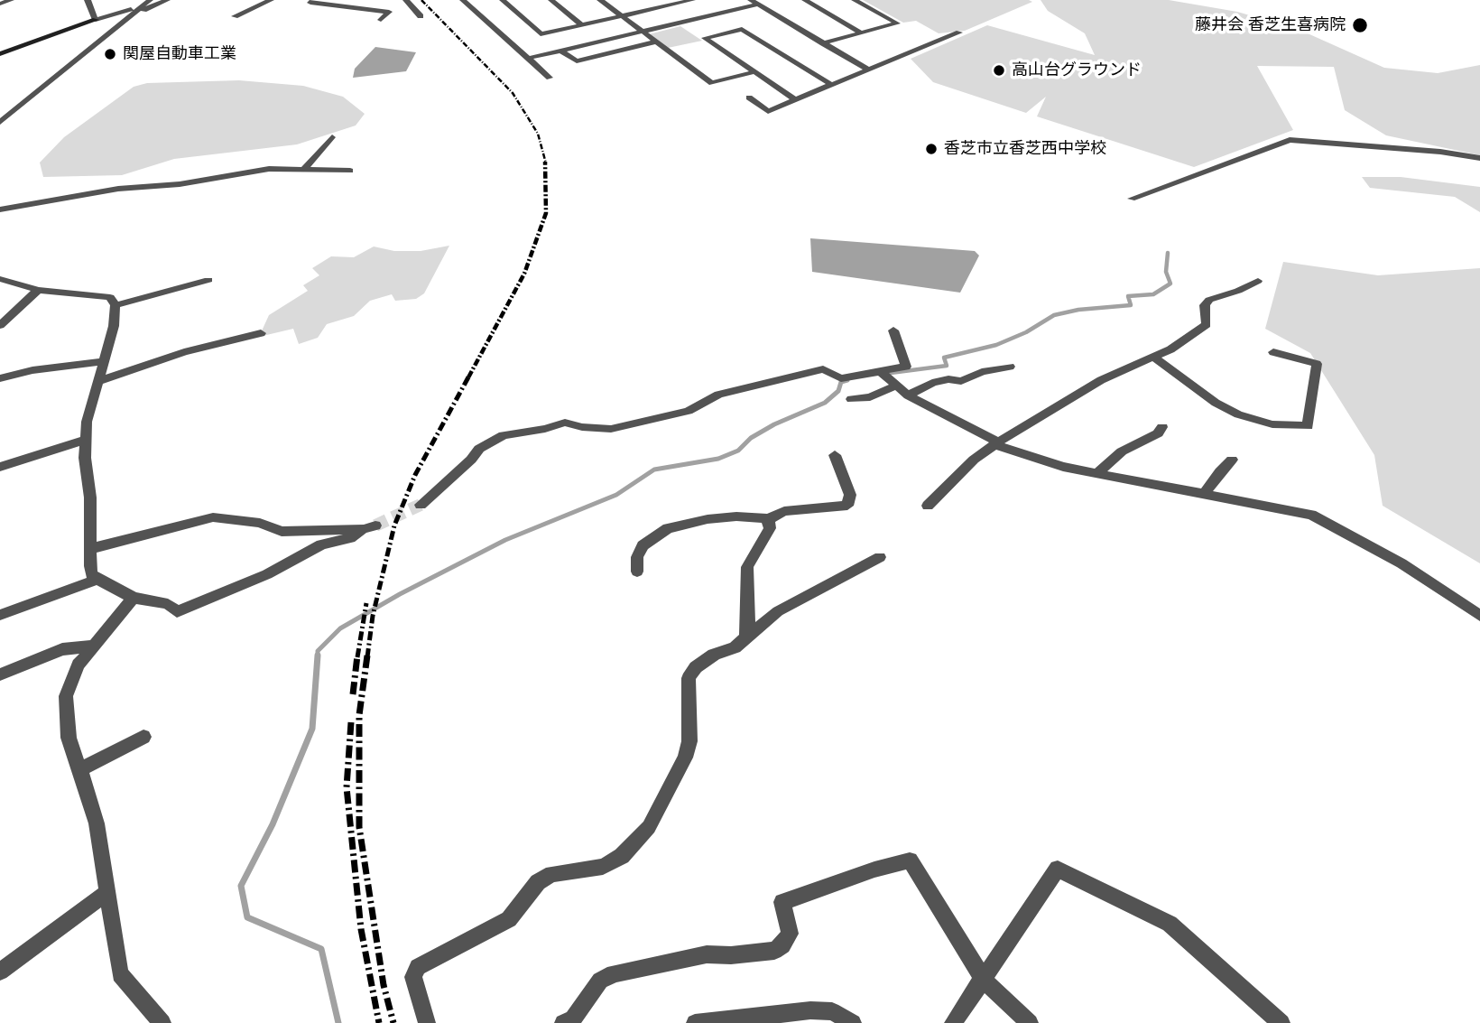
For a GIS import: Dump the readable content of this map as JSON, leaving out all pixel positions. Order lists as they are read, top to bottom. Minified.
{"places":["藤井会 香芝生喜病院","関屋自動車工業","高山台グラウンド","香芝市立香芝西中学校"]}
